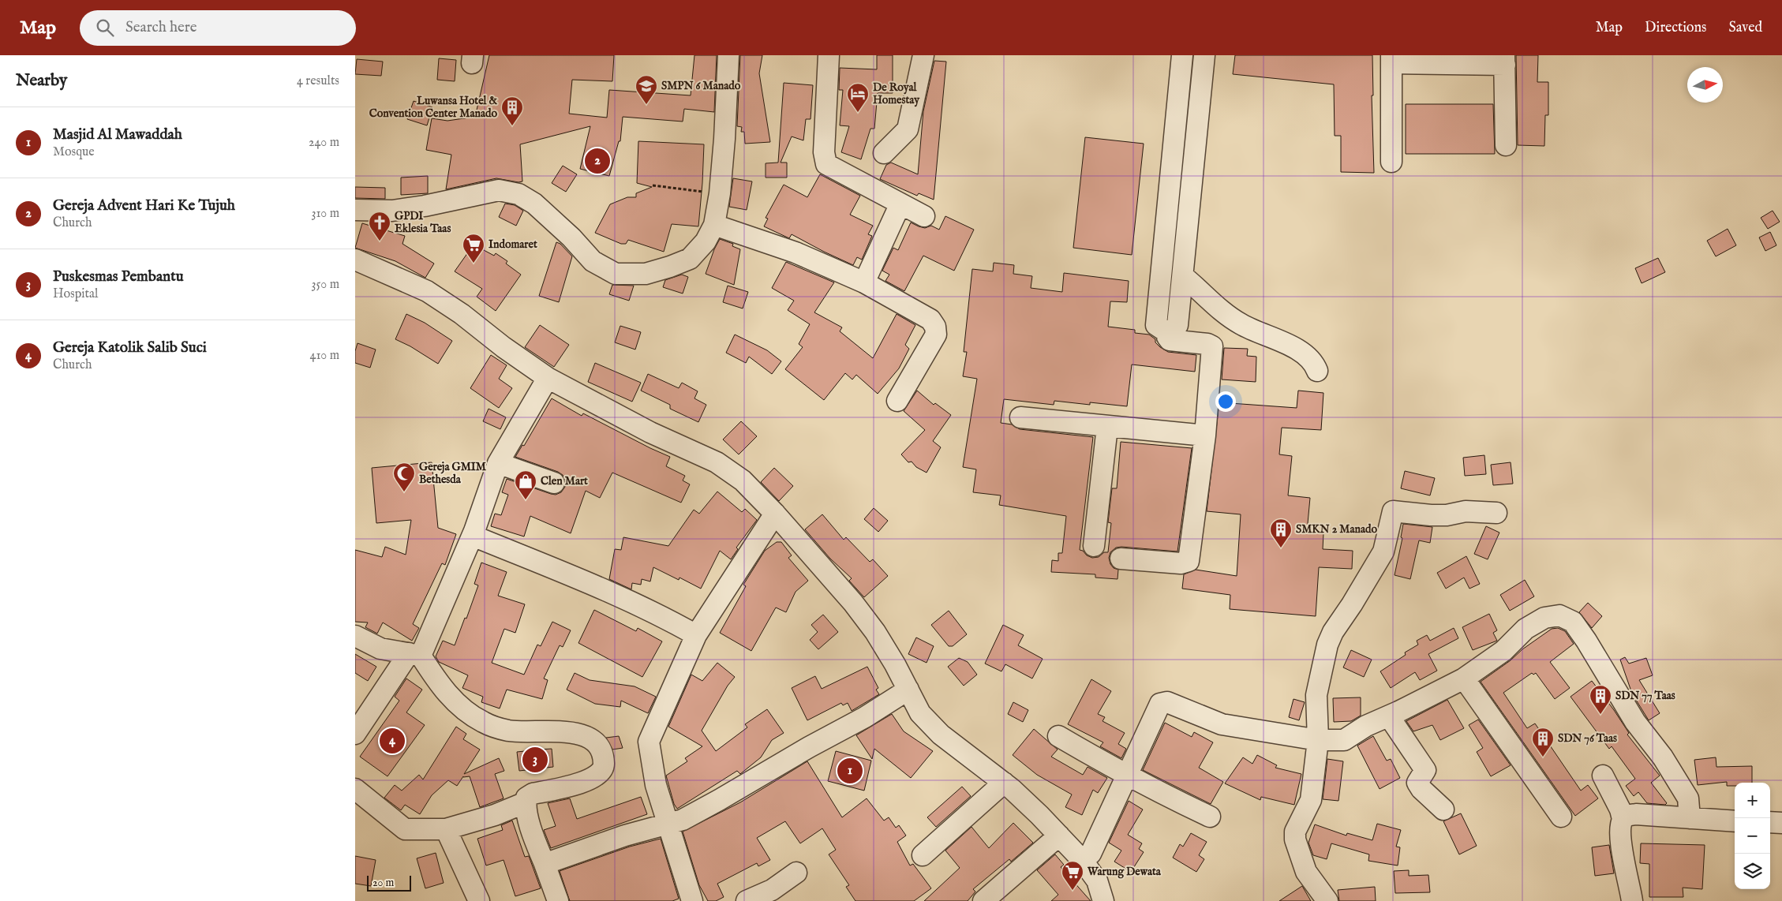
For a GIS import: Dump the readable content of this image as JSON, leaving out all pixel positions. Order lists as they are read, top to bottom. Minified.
{"places":{"school or university":["SMPN 6 Manado"],"hotel":["De Royal Homestay"],"building":["Luwansa Hotel & Convention Center Manado","SMKN 2 Manado","SDN 77 Taas","SDN 76 Taas"],"church":["GPDI Eklesia Taas"],"supermarket":["Indomaret","Warung Dewata"],"mosque":["Gereja GMIM Bethesda"],"shop":["Clen Mart"]},"scale_bar":"20 m","north":"right","page":{"header":"Map","search":"Search here","nav":["Map","Directions","Saved"],"heading":["Nearby","4 results"],"list":[{"mark":"1","name":"Masjid Al Mawaddah","note":"Mosque","value":"240 m"},{"mark":"2","name":"Gereja Advent Hari Ke Tujuh","note":"Church","value":"310 m"},{"mark":"3","name":"Puskesmas Pembantu","note":"Hospital","value":"350 m"},{"mark":"4","name":"Gereja Katolik Salib Suci","note":"Church","value":"410 m"}],"pins":["2","4","3","1"],"map_buttons":["+","−"],"scale":"20 m"}}
